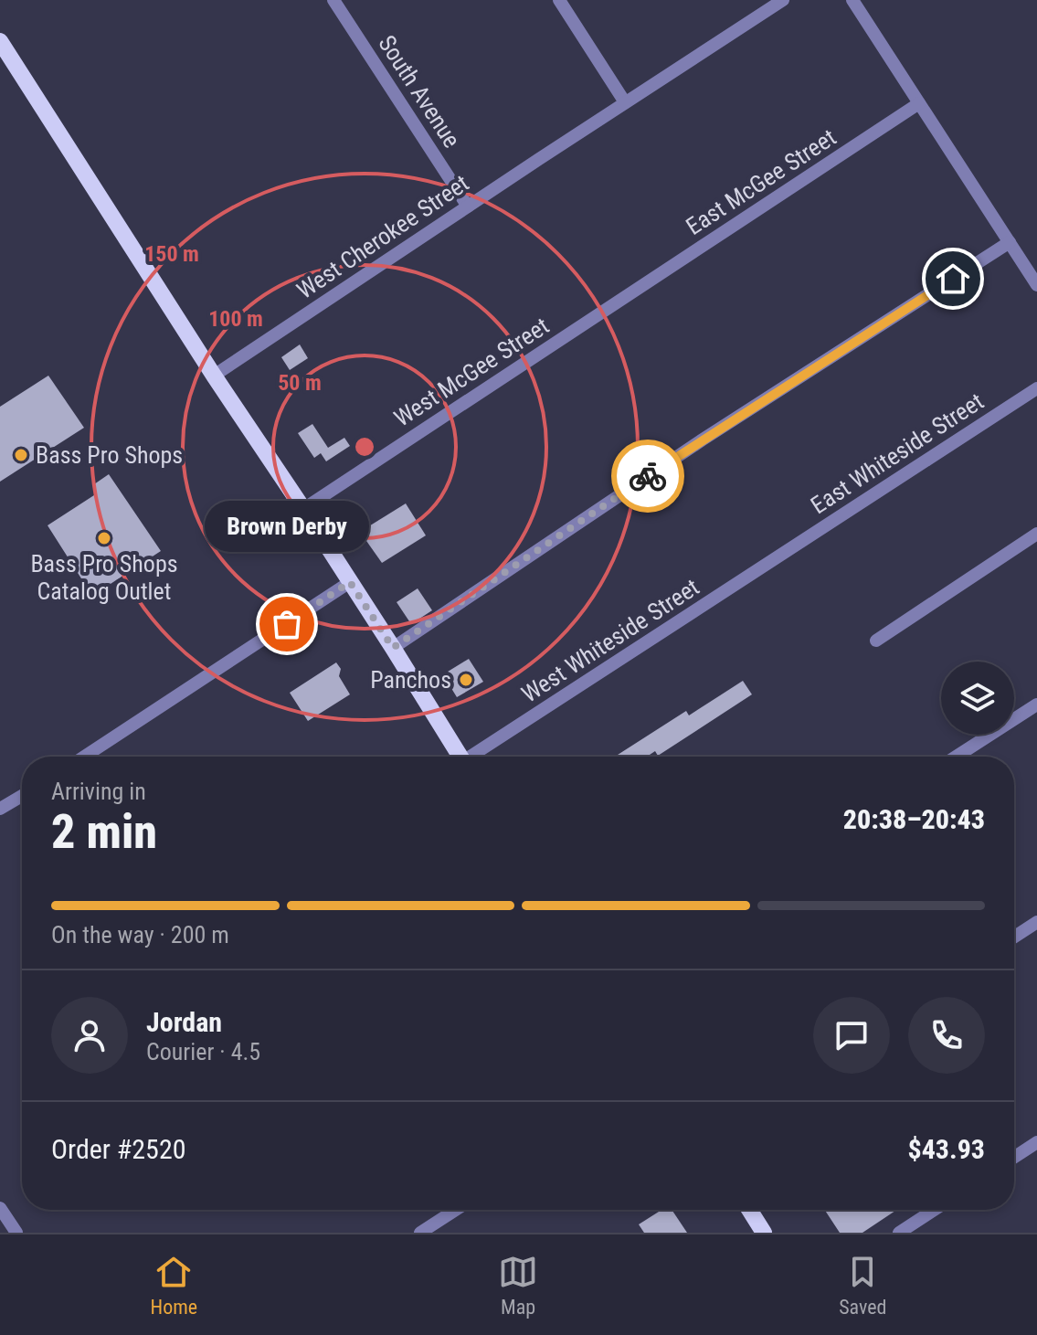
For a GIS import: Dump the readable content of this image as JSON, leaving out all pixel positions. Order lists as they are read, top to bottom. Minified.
{"streets":{"street":["South Avenue","East McGee Street","West Cherokee Street","West McGee Street","East Whiteside Street","West Whiteside Street"]},"crossings":[["South Avenue","West Cherokee Street"],["East McGee Street","West McGee Street"],["East Whiteside Street","West Whiteside Street"]],"places":["Bass Pro Shops","Bass Pro Shops Catalog Outlet","Brown Derby","Panchos"],"page":{"bubble":"Brown Derby","heading":["2 min","Arriving in","20:38–20:43"],"panel":["Jordan","Courier · 4.5","Order #2520","$43.93"],"bar":"On the way · 200 m","tabs":["Home","Map","Saved"]},"rings":["150 m","100 m","50 m"]}
